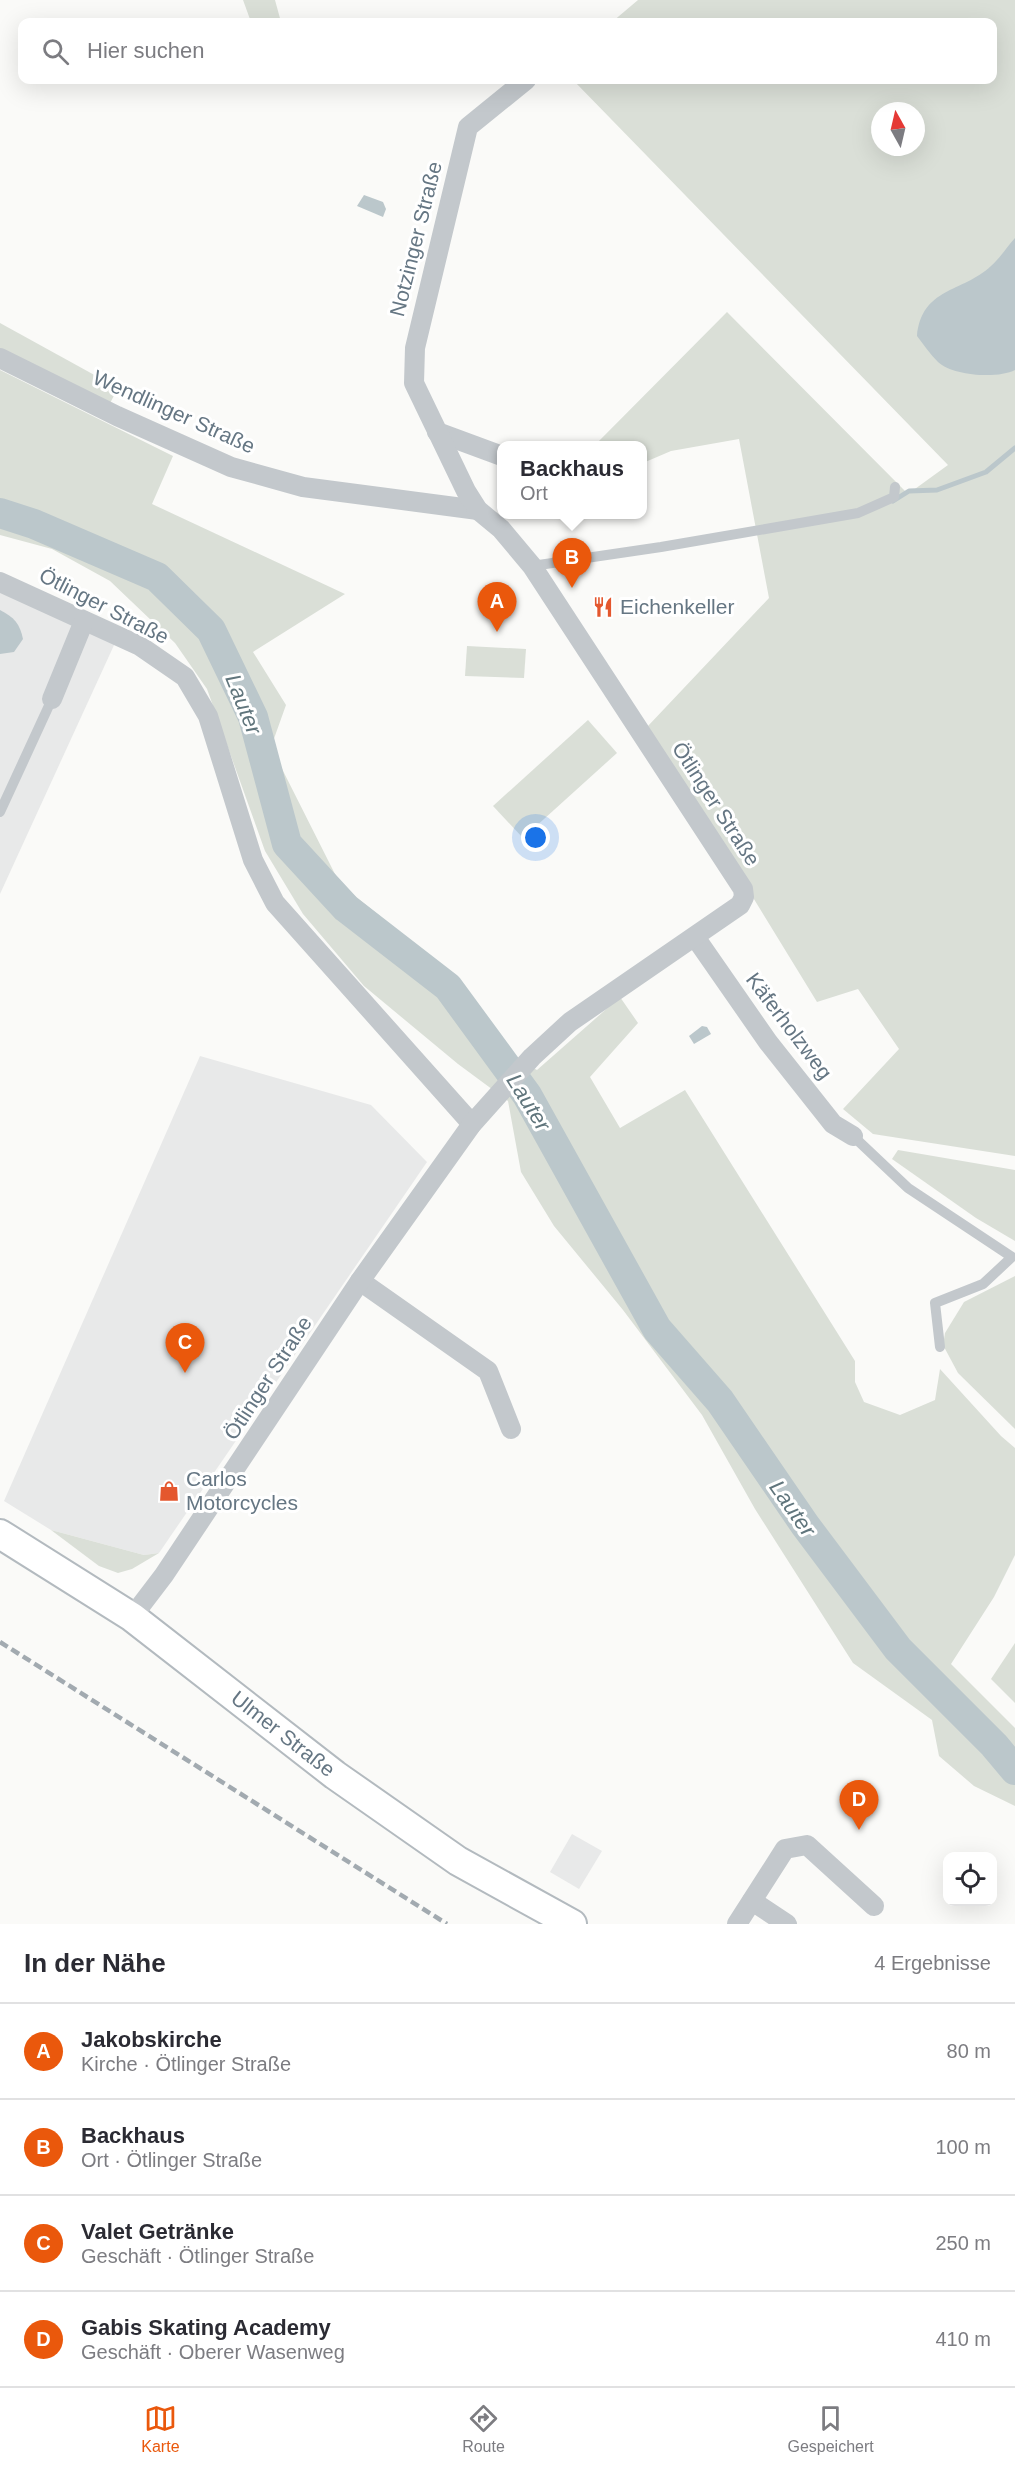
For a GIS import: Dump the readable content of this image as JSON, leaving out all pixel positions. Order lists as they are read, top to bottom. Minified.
{"streets":{"main road":["Ulmer Straße"],"street":["Notzinger Straße","Wendlinger Straße","Ötlinger Straße","Käferholzweg"]},"crossings":[["Notzinger Straße","Wendlinger Straße"],["Notzinger Straße","Ötlinger Straße"],["Wendlinger Straße","Ötlinger Straße"],["Ötlinger Straße","Käferholzweg"],["Ötlinger Straße","Ulmer Straße"]],"water":["Lauter"],"places":{"restaurant":["Eichenkeller"],"shop":["Carlos Motorcycles"]},"north":"top","page":{"search":"Hier suchen","popup":["Backhaus","Ort"],"pins":["B","A","C","D"],"heading":["In der Nähe","4 Ergebnisse"],"list":[{"mark":"A","name":"Jakobskirche","note":"Kirche · Ötlinger Straße","value":"80 m"},{"mark":"B","name":"Backhaus","note":"Ort · Ötlinger Straße","value":"100 m"},{"mark":"C","name":"Valet Getränke","note":"Geschäft · Ötlinger Straße","value":"250 m"},{"mark":"D","name":"Gabis Skating Academy","note":"Geschäft · Oberer Wasenweg","value":"410 m"}],"nav":["Karte","Route","Gespeichert"]}}
